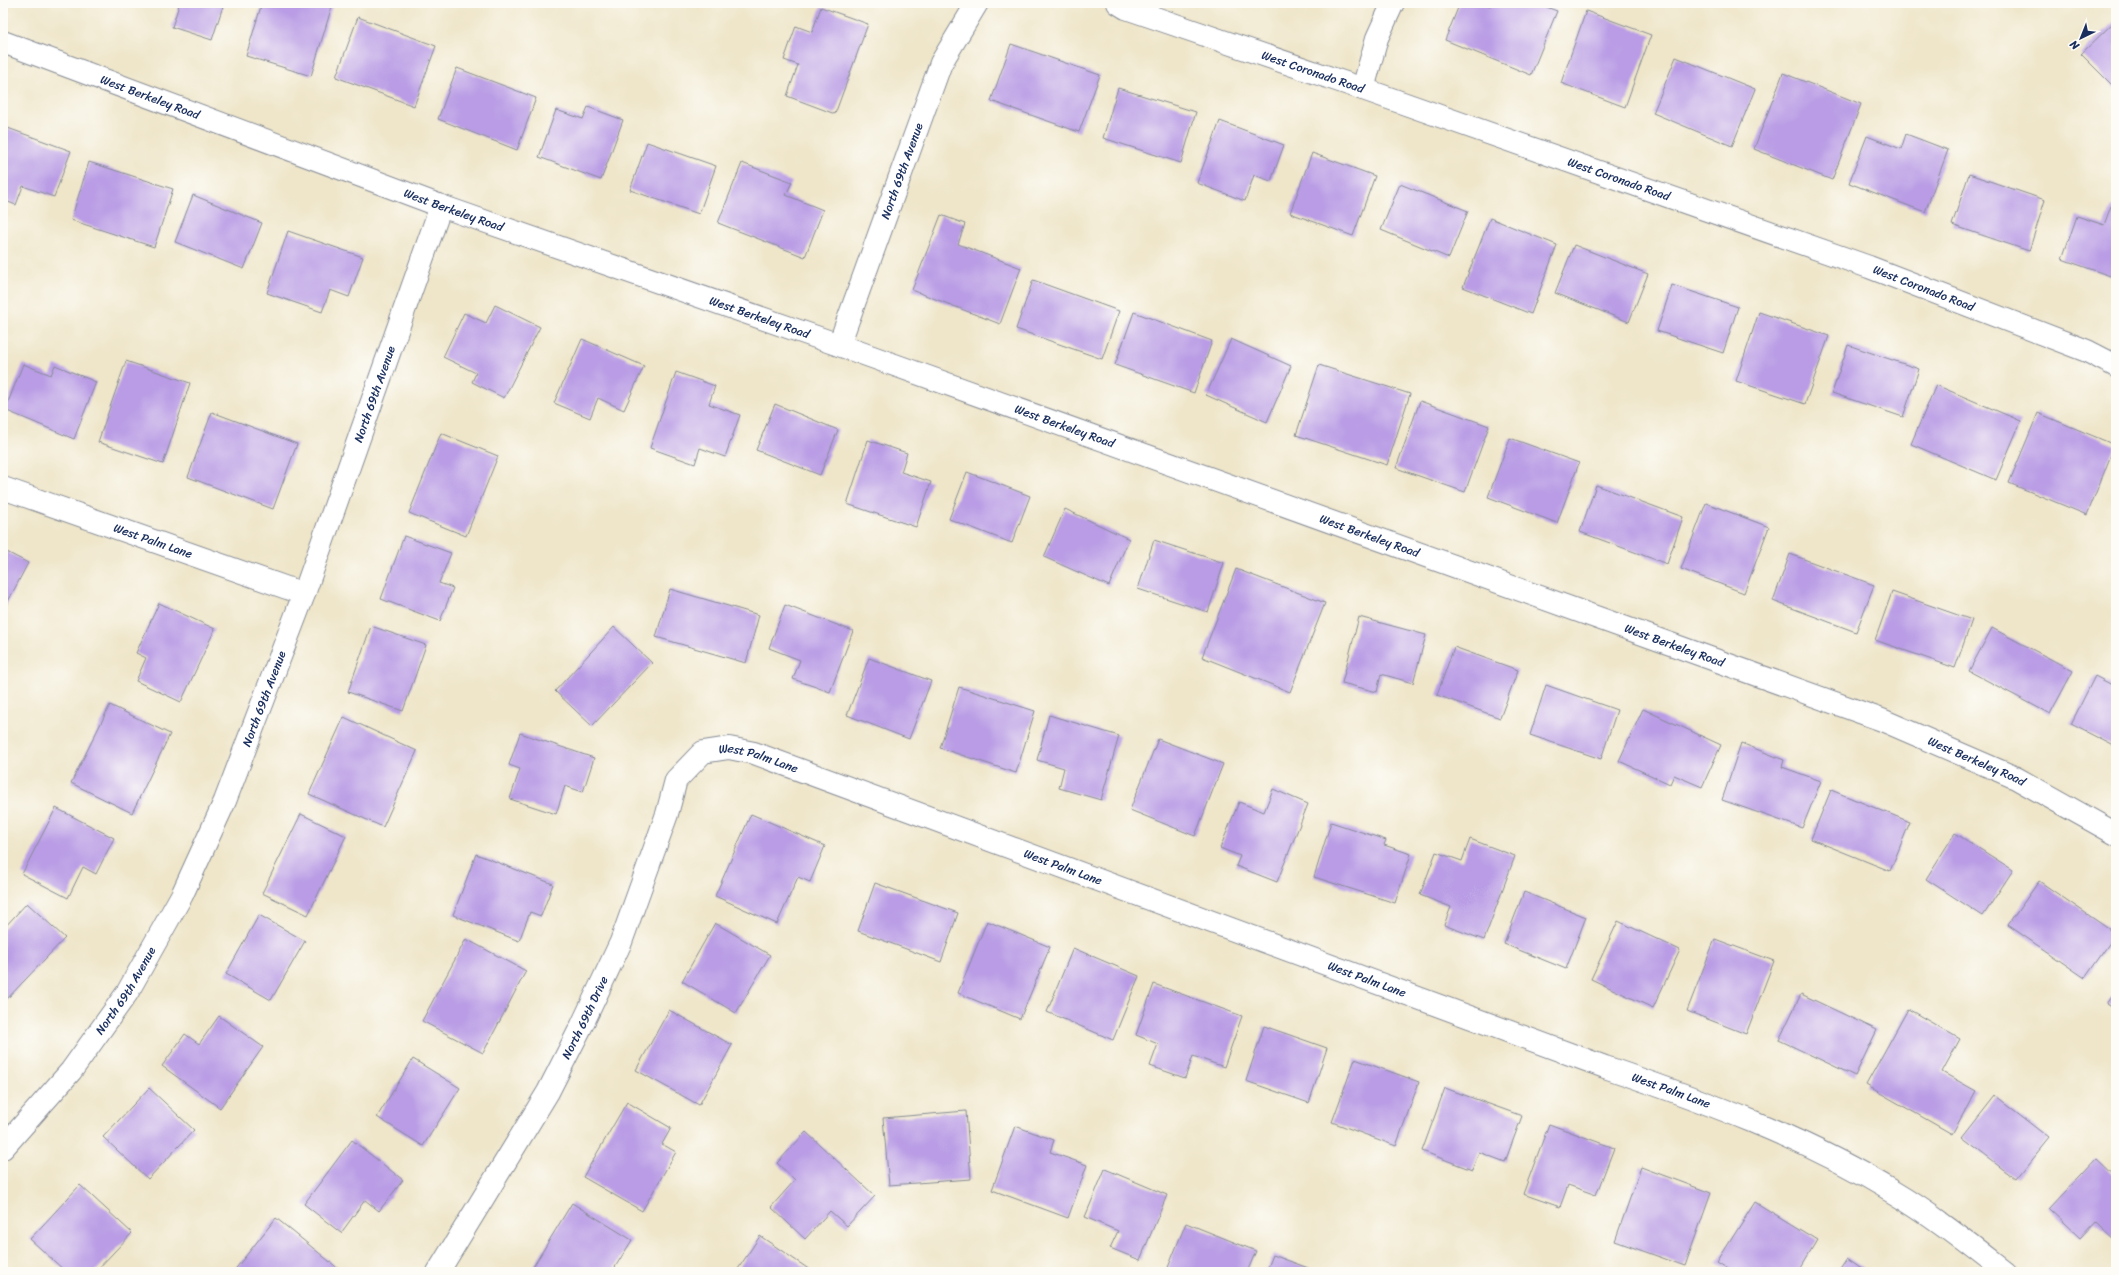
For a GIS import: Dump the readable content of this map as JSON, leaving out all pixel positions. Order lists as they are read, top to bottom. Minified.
{"streets":{"street":["West Coronado Road","West Berkeley Road","North 69th Avenue","West Palm Lane","North 69th Drive"]},"crossings":[["West Berkeley Road","North 69th Avenue"],["North 69th Avenue","West Palm Lane"],["West Palm Lane","North 69th Drive"]],"north":"bottom left"}
